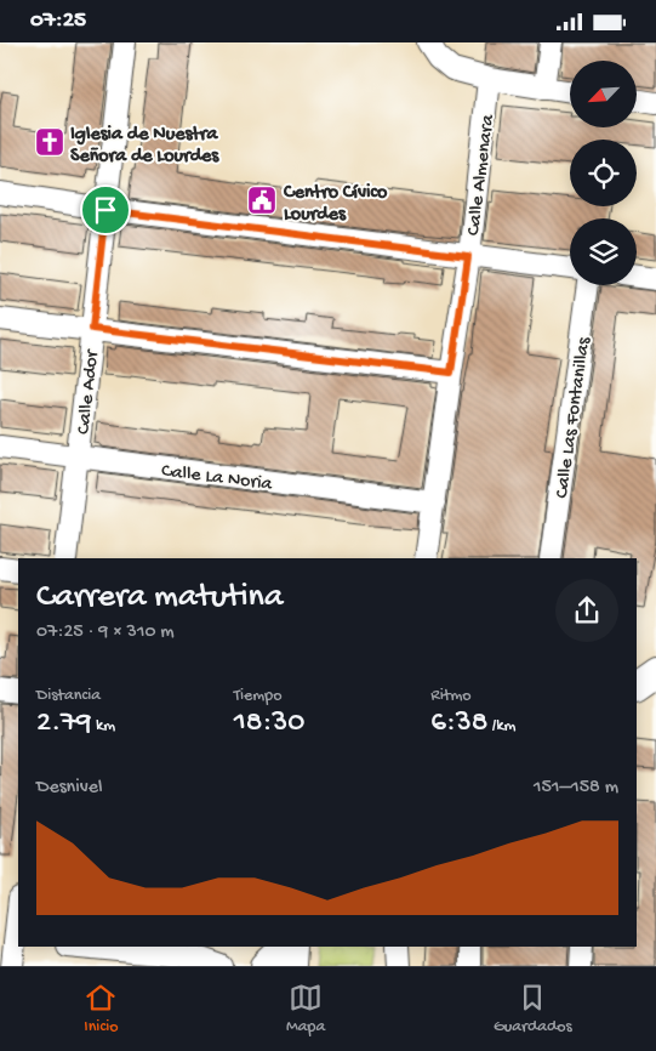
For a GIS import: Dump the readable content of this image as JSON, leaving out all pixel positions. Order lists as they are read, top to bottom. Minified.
{"streets":{"street":["Calle Almenara","Calle Ador","Calle Las Fontanillas","Calle La Noria"]},"crossings":[["Calle Almenara","Calle La Noria"],["Calle Ador","Calle La Noria"]],"places":{"church":["Iglesia de Nuestra Señora de Lourdes"],"public building":["Centro Cívico Lourdes"]},"north":"bottom left","page":{"status":"07:25","heading":["Carrera matutina","07:25 · 9 × 310 m"],"stats":[["Distancia","2.79 km"],["Tiempo","18:30"],["Ritmo","6:38 /km"]],"chart":["Desnivel","151–158 m"],"tabs":["Inicio","Mapa","Guardados"]}}
